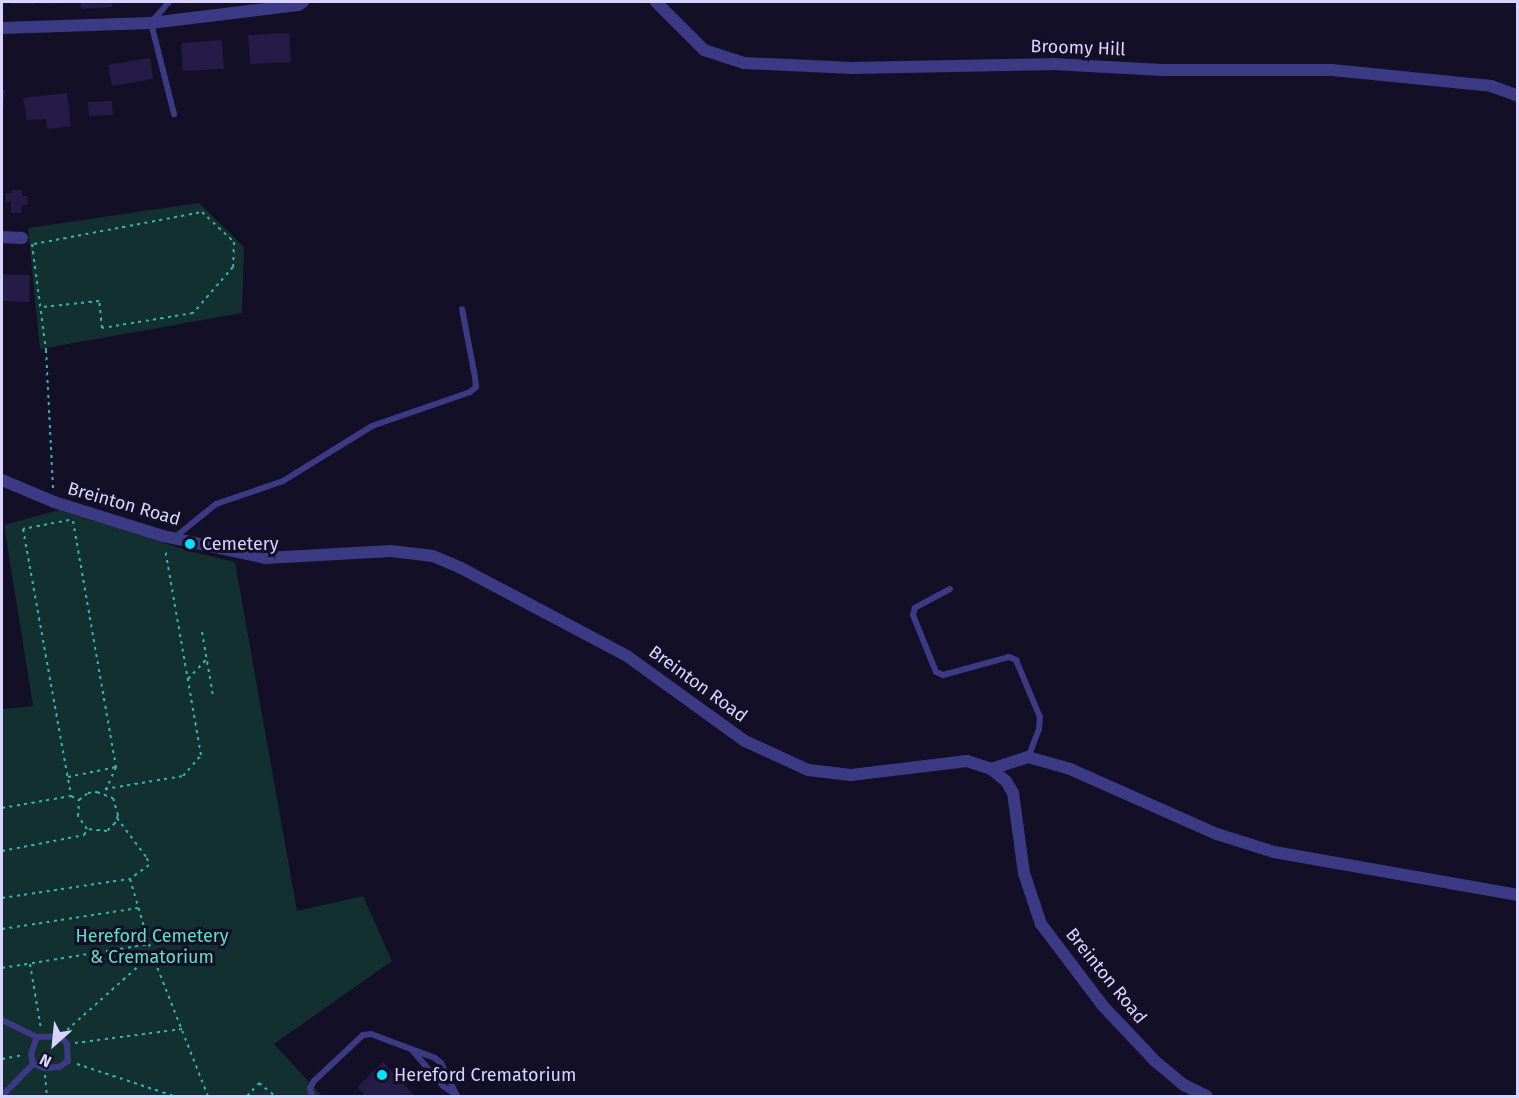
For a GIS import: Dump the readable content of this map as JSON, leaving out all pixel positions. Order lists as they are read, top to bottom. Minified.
{"streets":{"street":["Broomy Hill","Breinton Road"]},"parks":["Hereford Cemetery & Crematorium"],"places":["Cemetery","Hereford Crematorium"],"north":"bottom left"}
